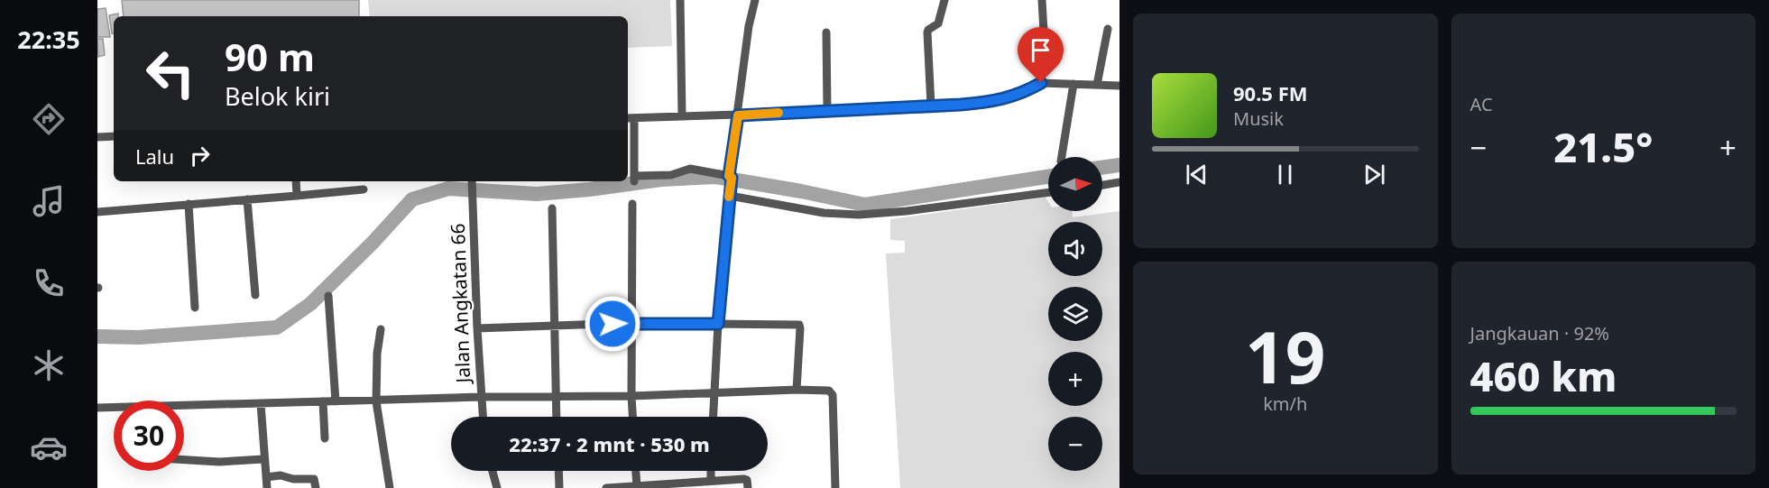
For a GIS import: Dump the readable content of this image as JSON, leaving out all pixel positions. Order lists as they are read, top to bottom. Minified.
{"streets":{"street":["Jalan Angkatan 66"]},"north":"right","page":{"tabs":"22:35","tile":["AC",["19","km/h"],["Jangkauan · 92%","460 km"]],"turn":["90 m","Belok kiri"],"song":["90.5 FM","Musik"],"heat":["−","21.5°","+"],"then":"Lalu","map_buttons":["+","−"],"limit":"30","trip":"22:37 · 2 mnt · 530 m"}}
